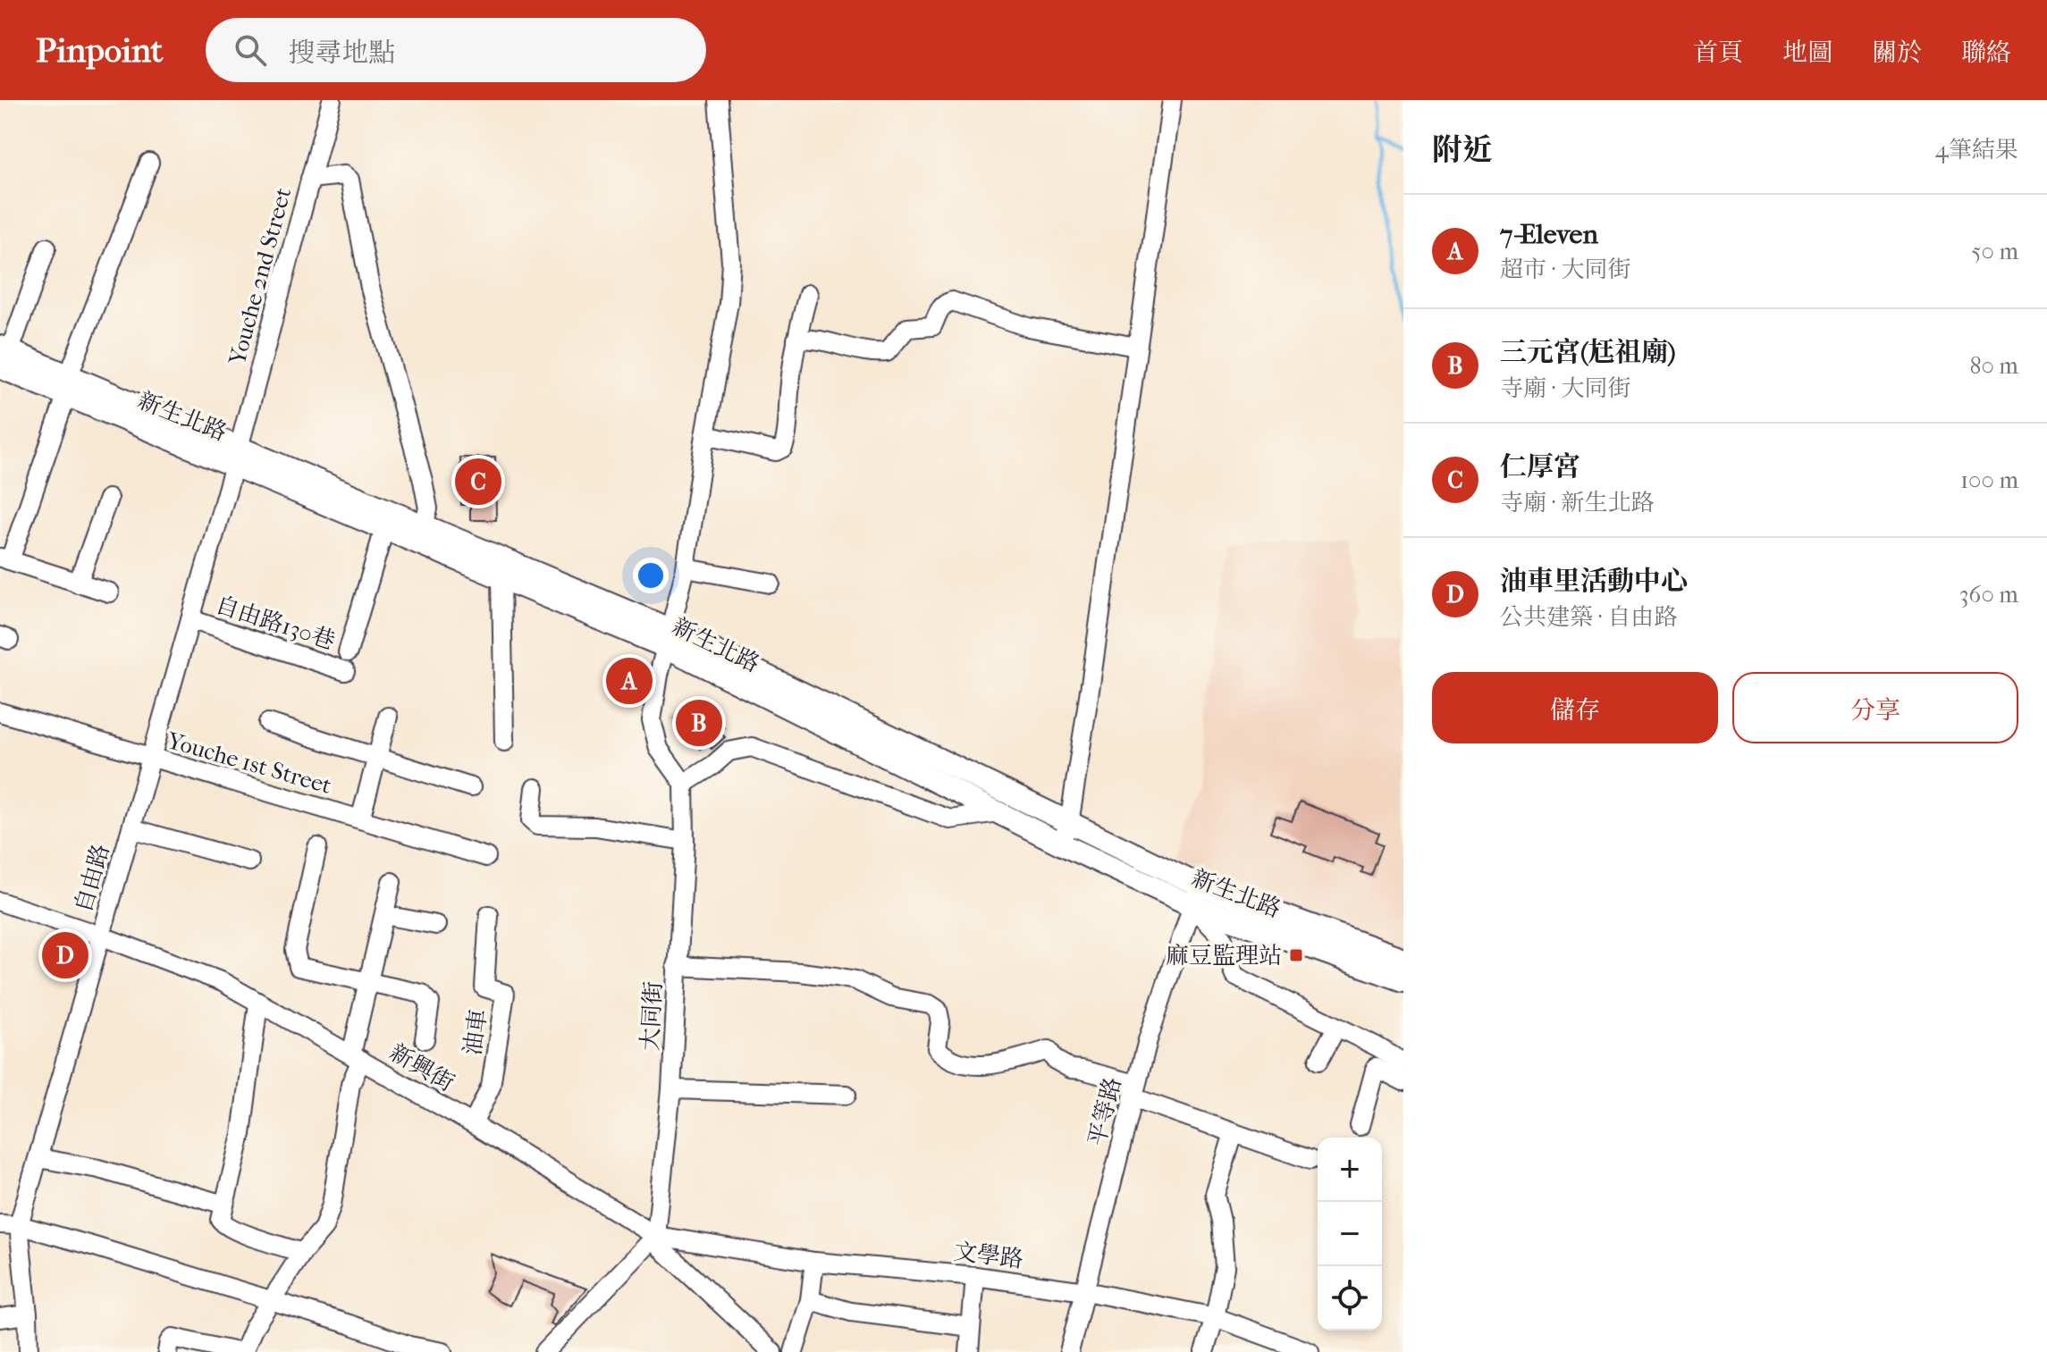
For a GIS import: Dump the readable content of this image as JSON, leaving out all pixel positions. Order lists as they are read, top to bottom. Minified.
{"streets":{"main road":["新生北路"],"street":["Youche 2nd Street","自由路130巷","Youche 1st Street","自由路","大同街","油車","新興街","平等路","文學路"]},"crossings":[["Youche 2nd Street","新生北路"],["Youche 2nd Street","自由路"],["新生北路","自由路"],["新生北路","平等路"],["自由路130巷","自由路"],["Youche 1st Street","自由路"],["自由路","新興街"],["大同街","新興街"],["大同街","文學路"],["油車","新興街"],["新興街","文學路"],["平等路","文學路"]],"places":{"transit":["麻豆監理站"]},"page":{"header":"Pinpoint","search":"搜尋地點","nav":["首頁","地圖","關於","聯絡"],"heading":["附近","4筆結果"],"list":[{"mark":"A","name":"7-Eleven","note":"超市 · 大同街","value":"50 m"},{"mark":"B","name":"三元宮(尪祖廟)","note":"寺廟 · 大同街","value":"80 m"},{"mark":"C","name":"仁厚宮","note":"寺廟 · 新生北路","value":"100 m"},{"mark":"D","name":"油車里活動中心","note":"公共建築 · 自由路","value":"360 m"}],"pins":["C","A","B","D"],"buttons":["儲存","分享"],"map_buttons":["+","−"]}}
